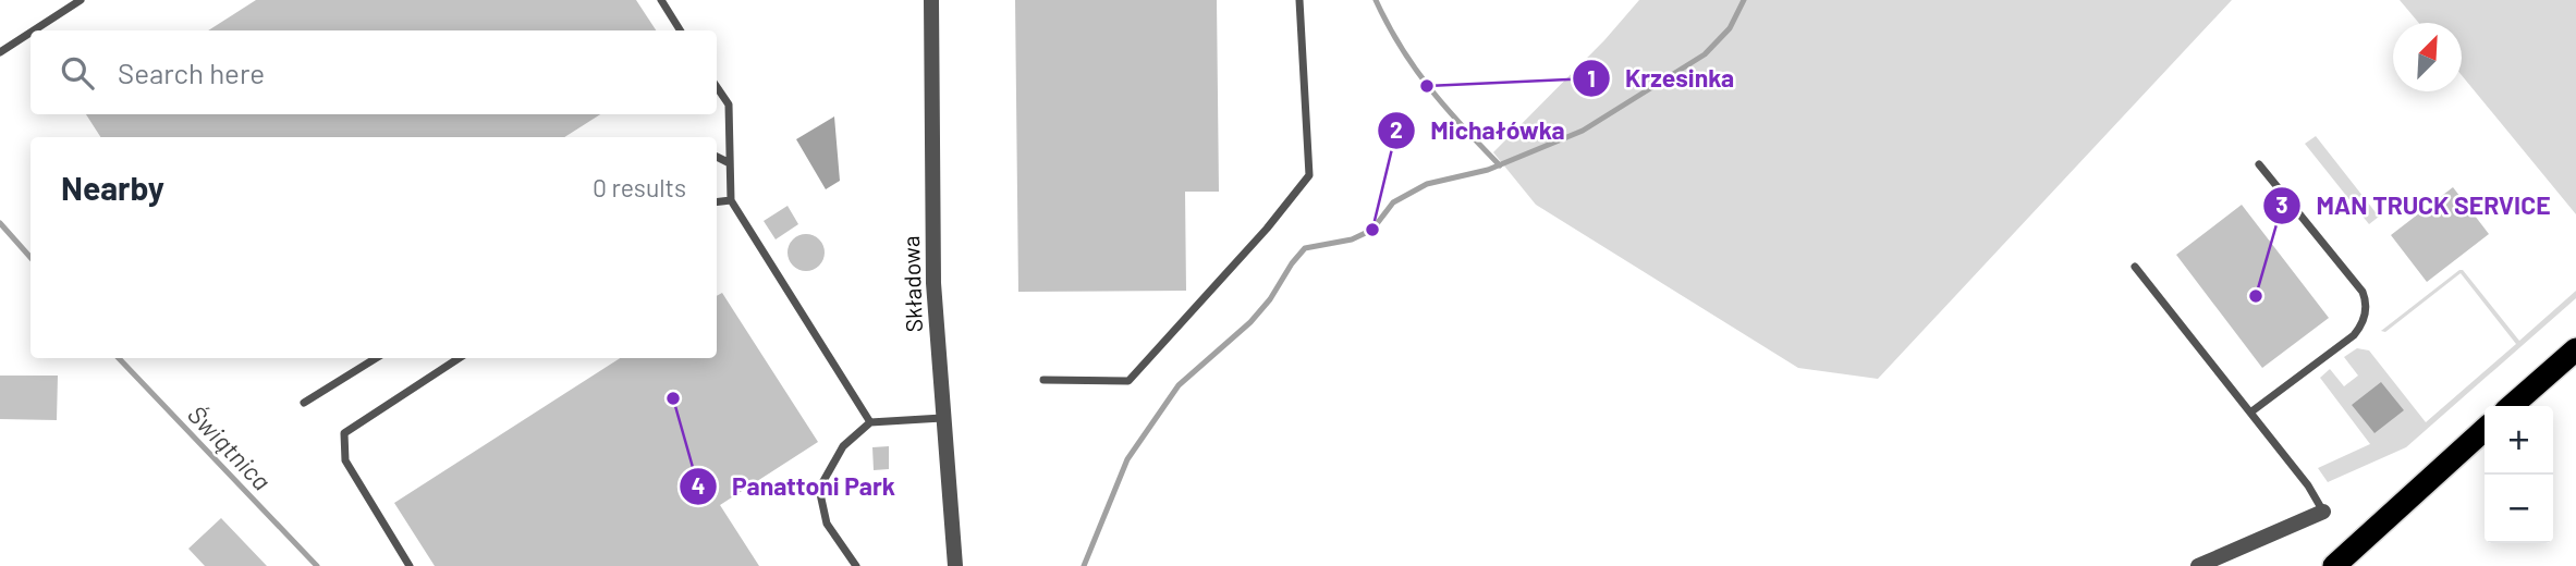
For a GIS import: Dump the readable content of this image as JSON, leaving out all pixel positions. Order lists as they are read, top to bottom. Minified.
{"streets":{"street":["Składowa"]},"water":["Świątnica"],"places":["Krzesinka","Michałówka","MAN TRUCK SERVICE","Panattoni Park"],"north":"top right","page":{"search":"Search here","heading":["Nearby","0 results"],"map_buttons":["+","−"]}}
